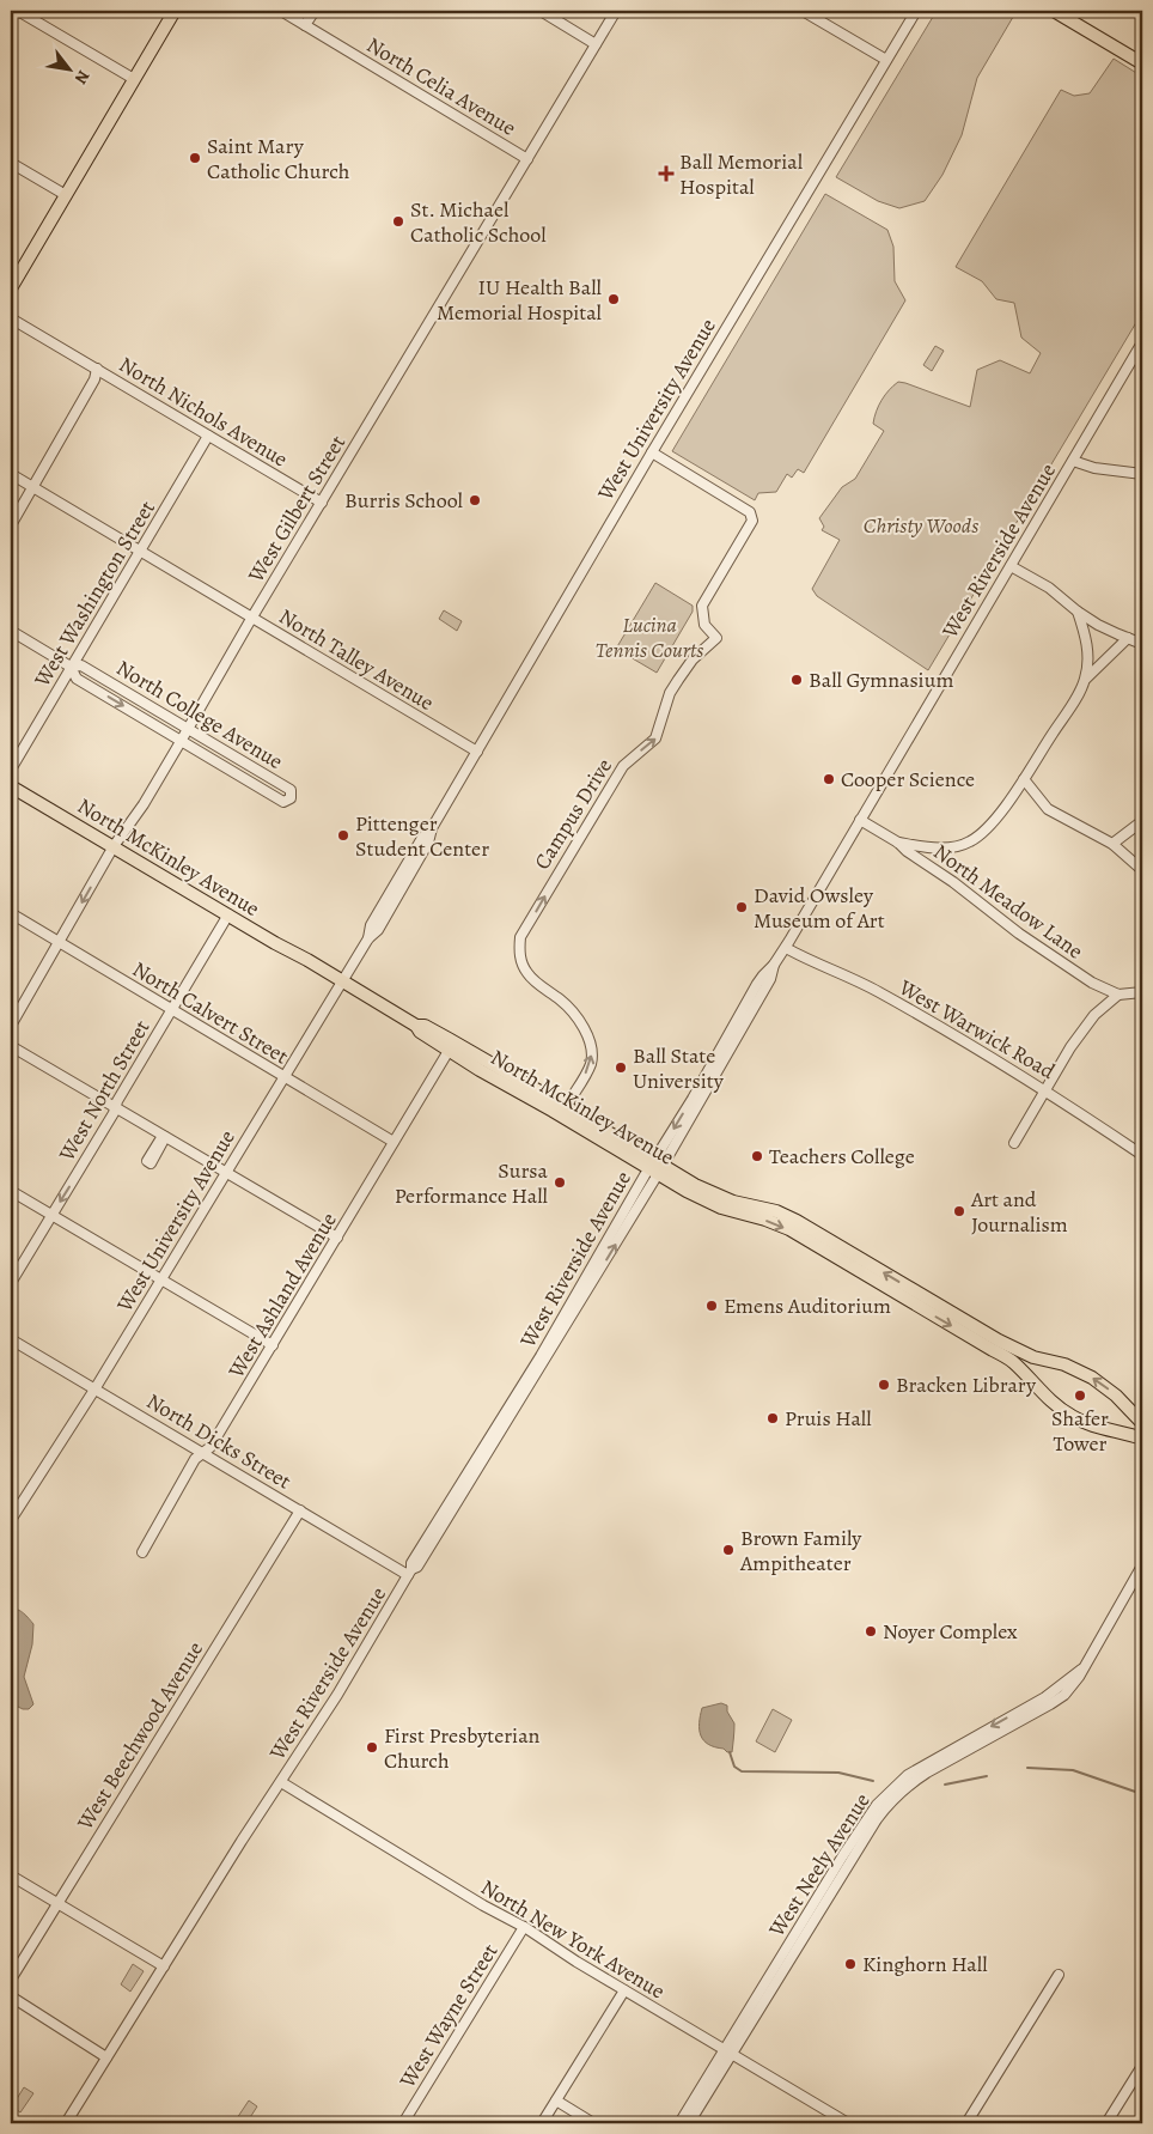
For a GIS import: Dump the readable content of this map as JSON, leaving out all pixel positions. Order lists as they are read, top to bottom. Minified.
{"streets":{"main road":["North McKinley Avenue"],"street":["North Celia Avenue","West University Avenue","North Nichols Avenue","West Gilbert Street","West Riverside Avenue","West Washington Street","North Talley Avenue","North College Avenue","Campus Drive","North Meadow Lane","North Calvert Street","West Warwick Road","West North Street","West Ashland Avenue","North Dicks Street","West Beechwood Avenue","West Neely Avenue","North New York Avenue","West Wayne Street"]},"crossings":[["North Celia Avenue","West Gilbert Street"],["West University Avenue","North Talley Avenue"],["West University Avenue","Campus Drive"],["West University Avenue","North McKinley Avenue"],["West University Avenue","North Calvert Street"],["West University Avenue","North Dicks Street"],["North Nichols Avenue","West Gilbert Street"],["North Nichols Avenue","West Washington Street"],["West Gilbert Street","North Talley Avenue"],["West Gilbert Street","North College Avenue"],["West Gilbert Street","North McKinley Avenue"],["West Gilbert Street","North Calvert Street"],["West Riverside Avenue","North McKinley Avenue"],["West Riverside Avenue","North Meadow Lane"],["West Riverside Avenue","West Warwick Road"],["West Riverside Avenue","North Dicks Street"],["West Riverside Avenue","North New York Avenue"],["West Washington Street","North Talley Avenue"],["West Washington Street","North College Avenue"],["Campus Drive","North McKinley Avenue"],["North McKinley Avenue","West North Street"],["North McKinley Avenue","West Ashland Avenue"],["North Calvert Street","West North Street"],["North Calvert Street","West Ashland Avenue"],["West Ashland Avenue","North Dicks Street"],["North Dicks Street","West Beechwood Avenue"],["West Neely Avenue","North New York Avenue"],["North New York Avenue","West Wayne Street"]],"parks":["Christy Woods","Lucina Tennis Courts"],"places":{"other":["Saint Mary Catholic Church","St. Michael Catholic School","IU Health Ball Memorial Hospital","Burris School","Ball Gymnasium","Cooper Science","Pittenger Student Center","David Owsley Museum of Art","Ball State University","Teachers College","Sursa Performance Hall","Art and Journalism","Emens Auditorium","Bracken Library","Shafer Tower","Pruis Hall","Brown Family Ampitheater","Noyer Complex","First Presbyterian Church","Kinghorn Hall"],"health":["Ball Memorial Hospital"]},"north":"bottom right"}
